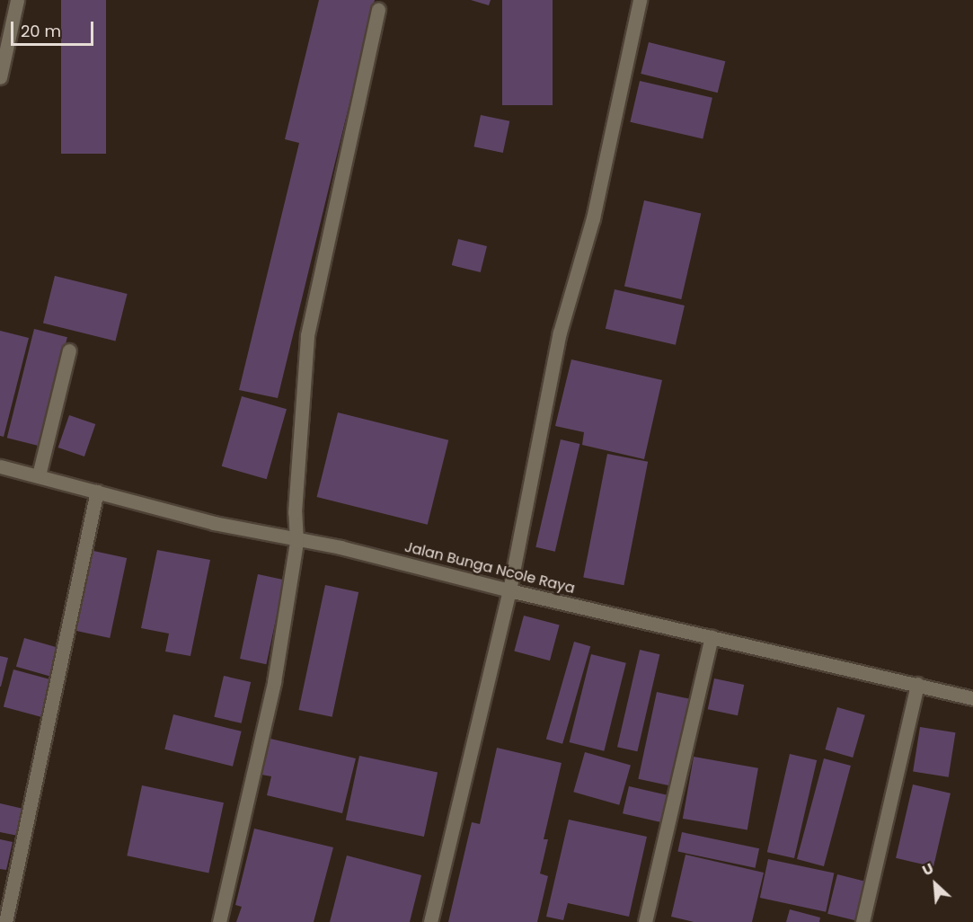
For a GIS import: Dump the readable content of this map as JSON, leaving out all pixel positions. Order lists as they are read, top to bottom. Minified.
{"streets":{"street":["Jalan Bunga Ncole Raya"]},"scale_bar":"20 m","north":"top left"}
